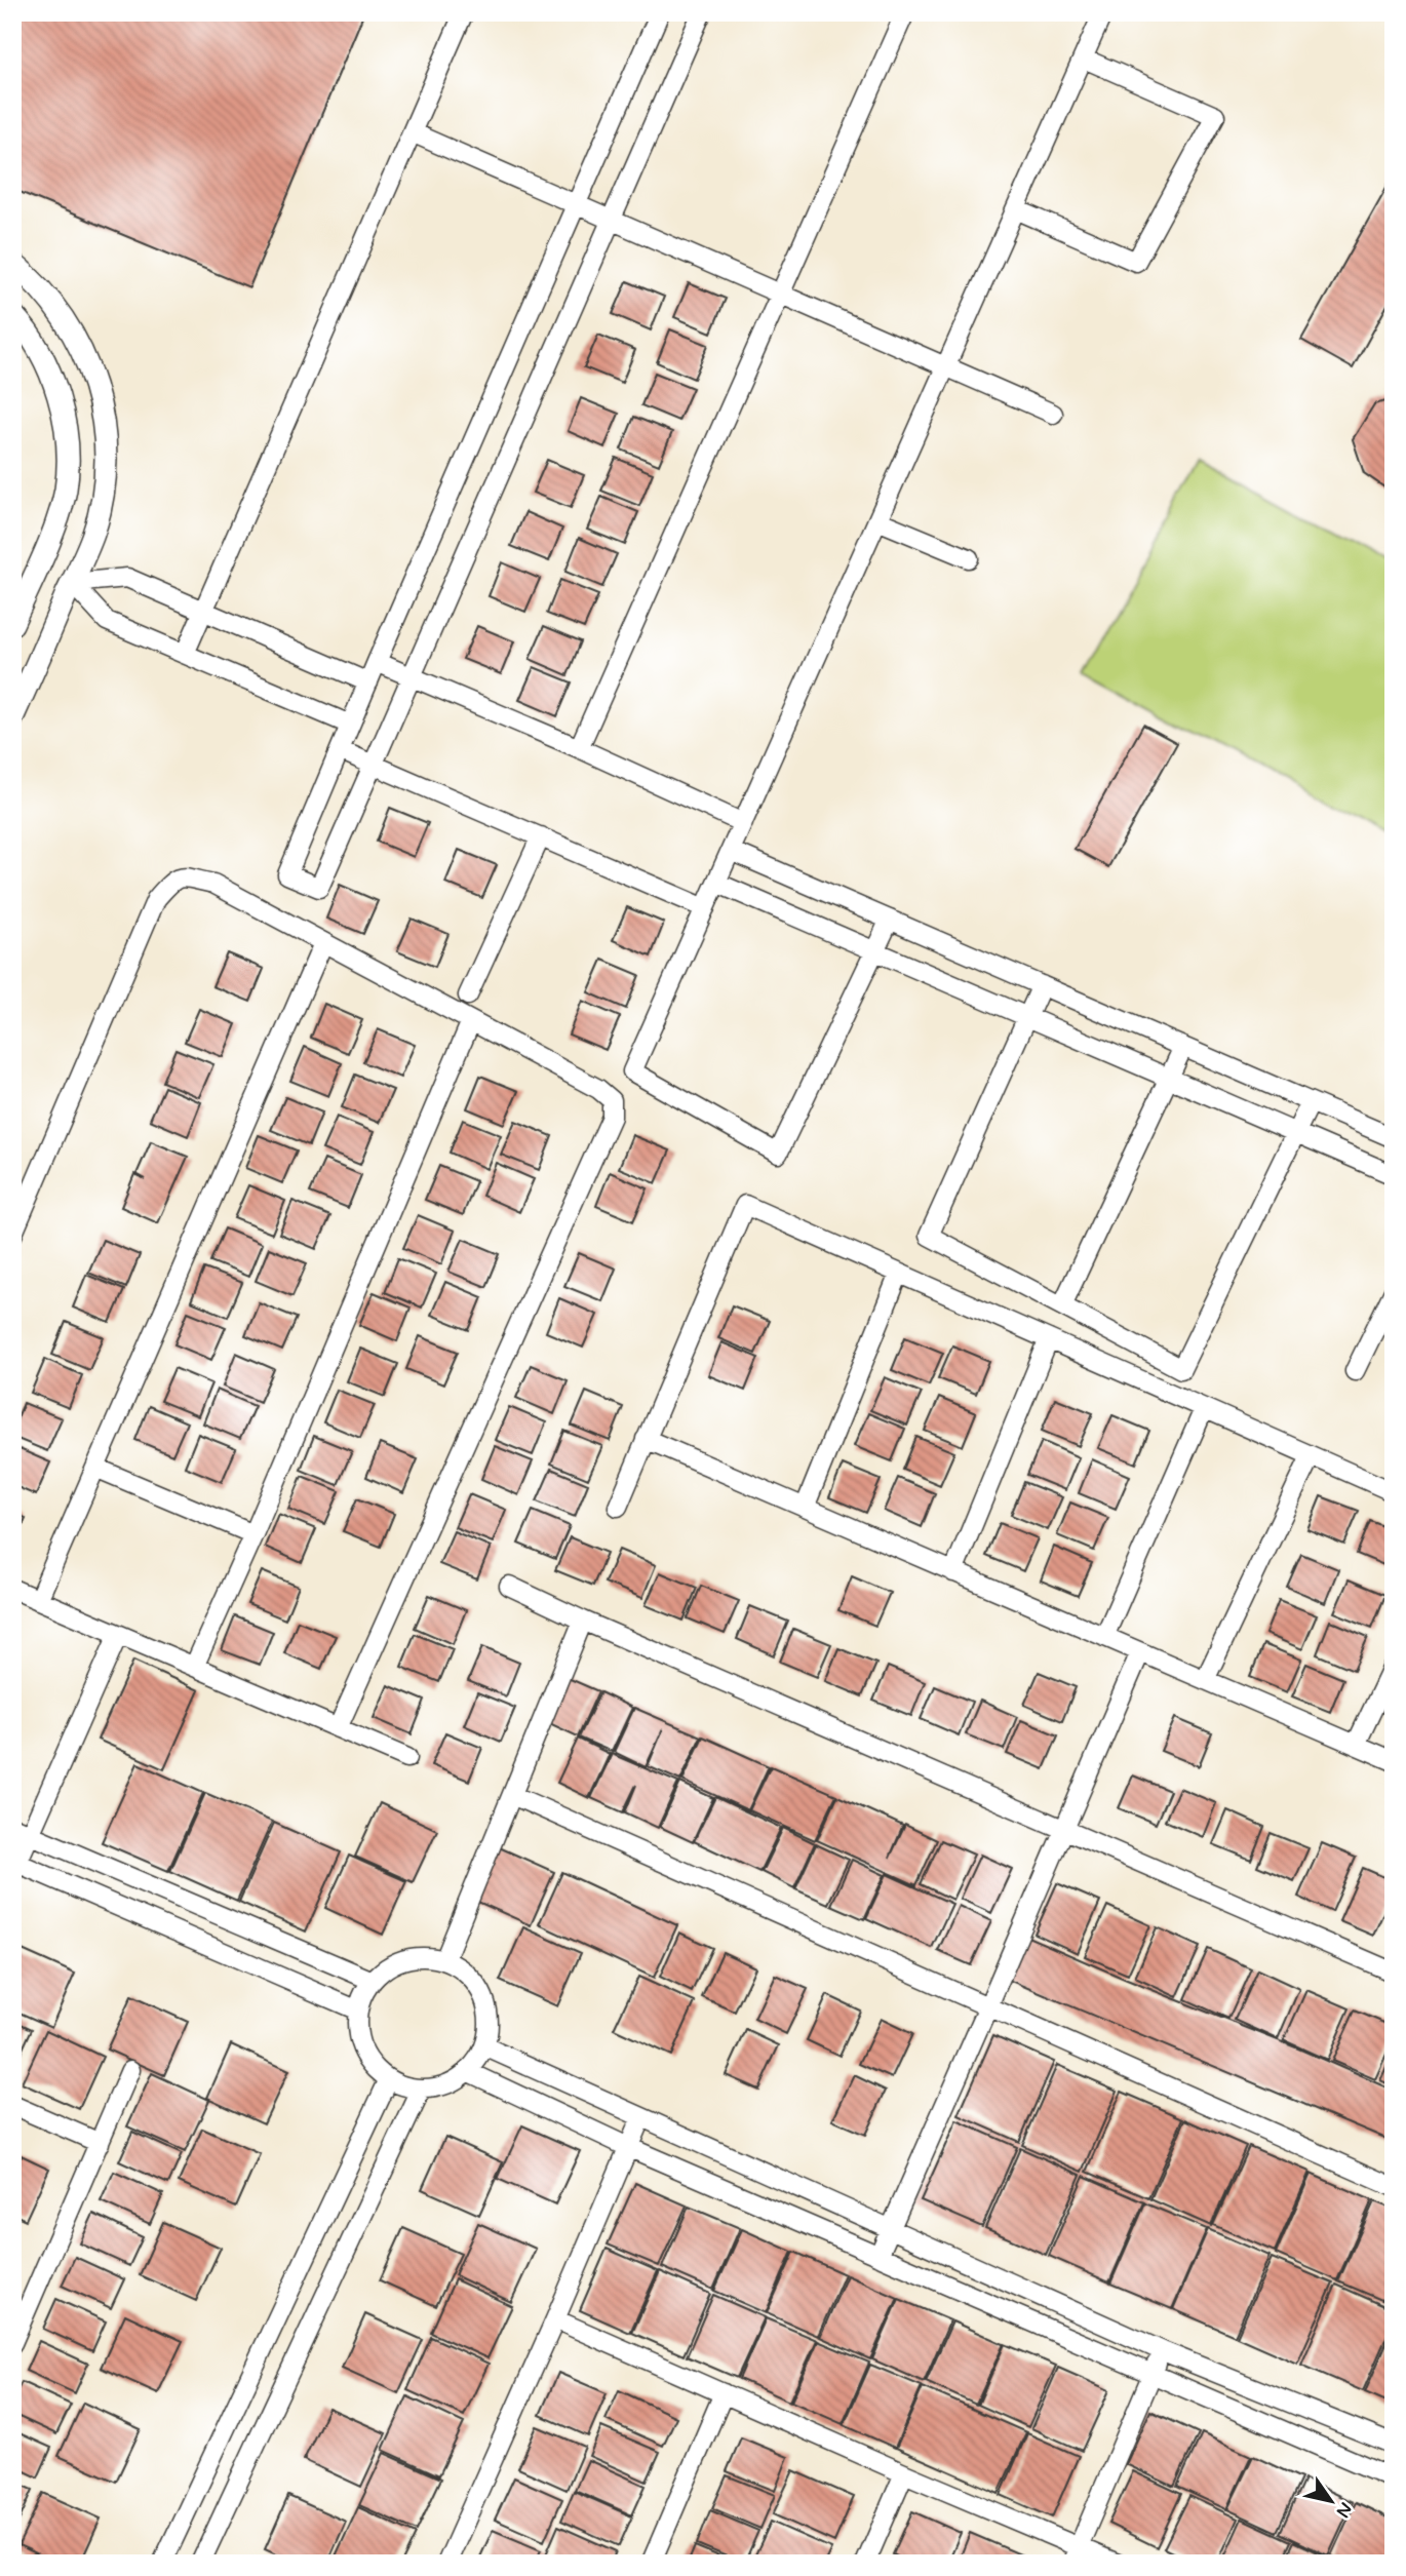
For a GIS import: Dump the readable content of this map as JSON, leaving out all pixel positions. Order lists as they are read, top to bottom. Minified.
{"north":"bottom right"}
